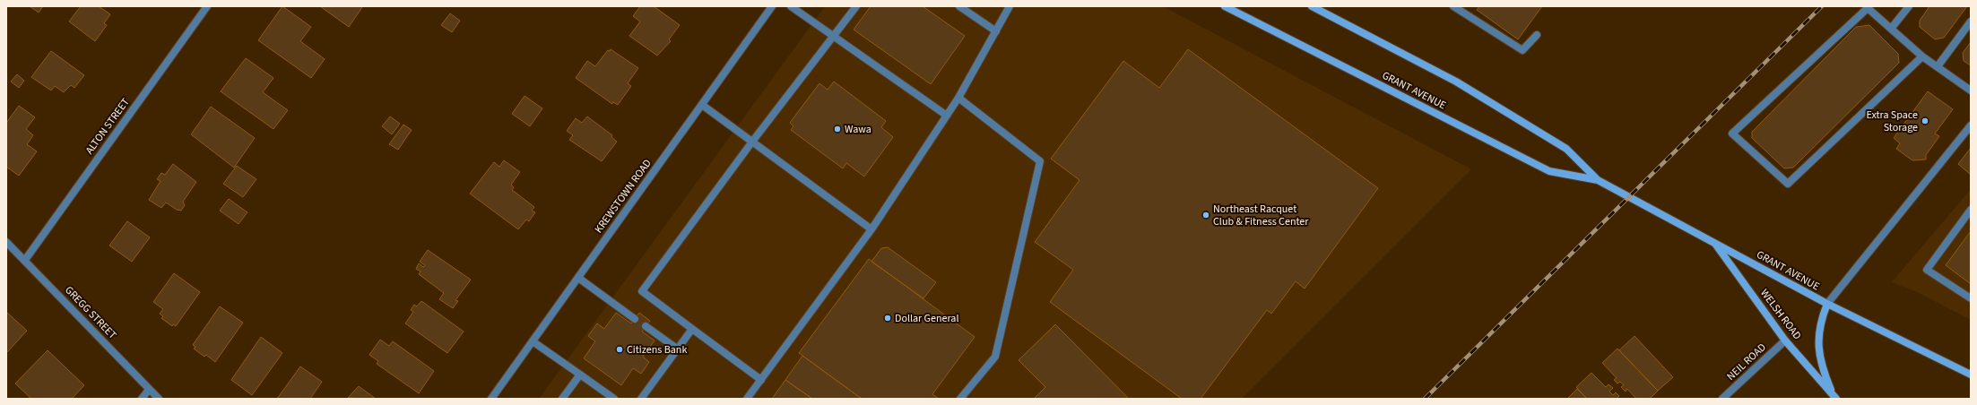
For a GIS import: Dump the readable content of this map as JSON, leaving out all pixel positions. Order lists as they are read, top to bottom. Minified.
{"streets":{"main road":["GRANT AVENUE","WELSH ROAD"],"street":["ALTON STREET","KREWSTOWN ROAD","GREGG STREET","NEIL ROAD"]},"crossings":[["GRANT AVENUE","WELSH ROAD"],["ALTON STREET","GREGG STREET"],["WELSH ROAD","NEIL ROAD"]],"places":["Extra Space Storage","Wawa","Northeast Racquet Club & Fitness Center","Dollar General","Citizens Bank"]}
